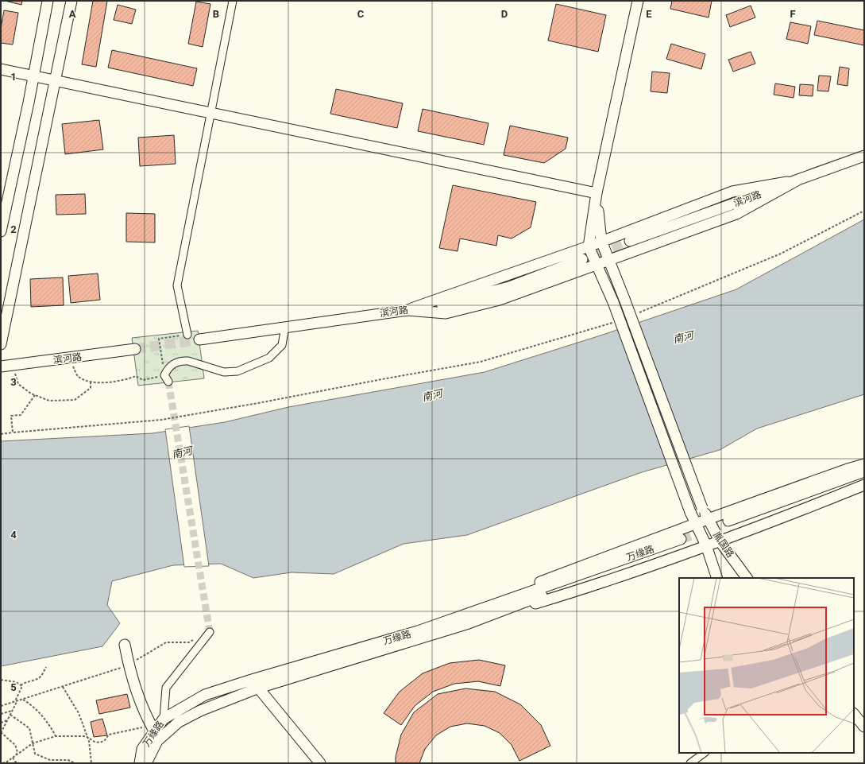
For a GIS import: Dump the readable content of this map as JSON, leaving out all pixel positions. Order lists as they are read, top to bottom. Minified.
{"streets":{"main road":["滨河路","胤国路","万缘路"]},"water":["南河"],"grid":{"columns":["A","B","C","D","E","F"],"rows":["1","2","3","4","5"]}}
